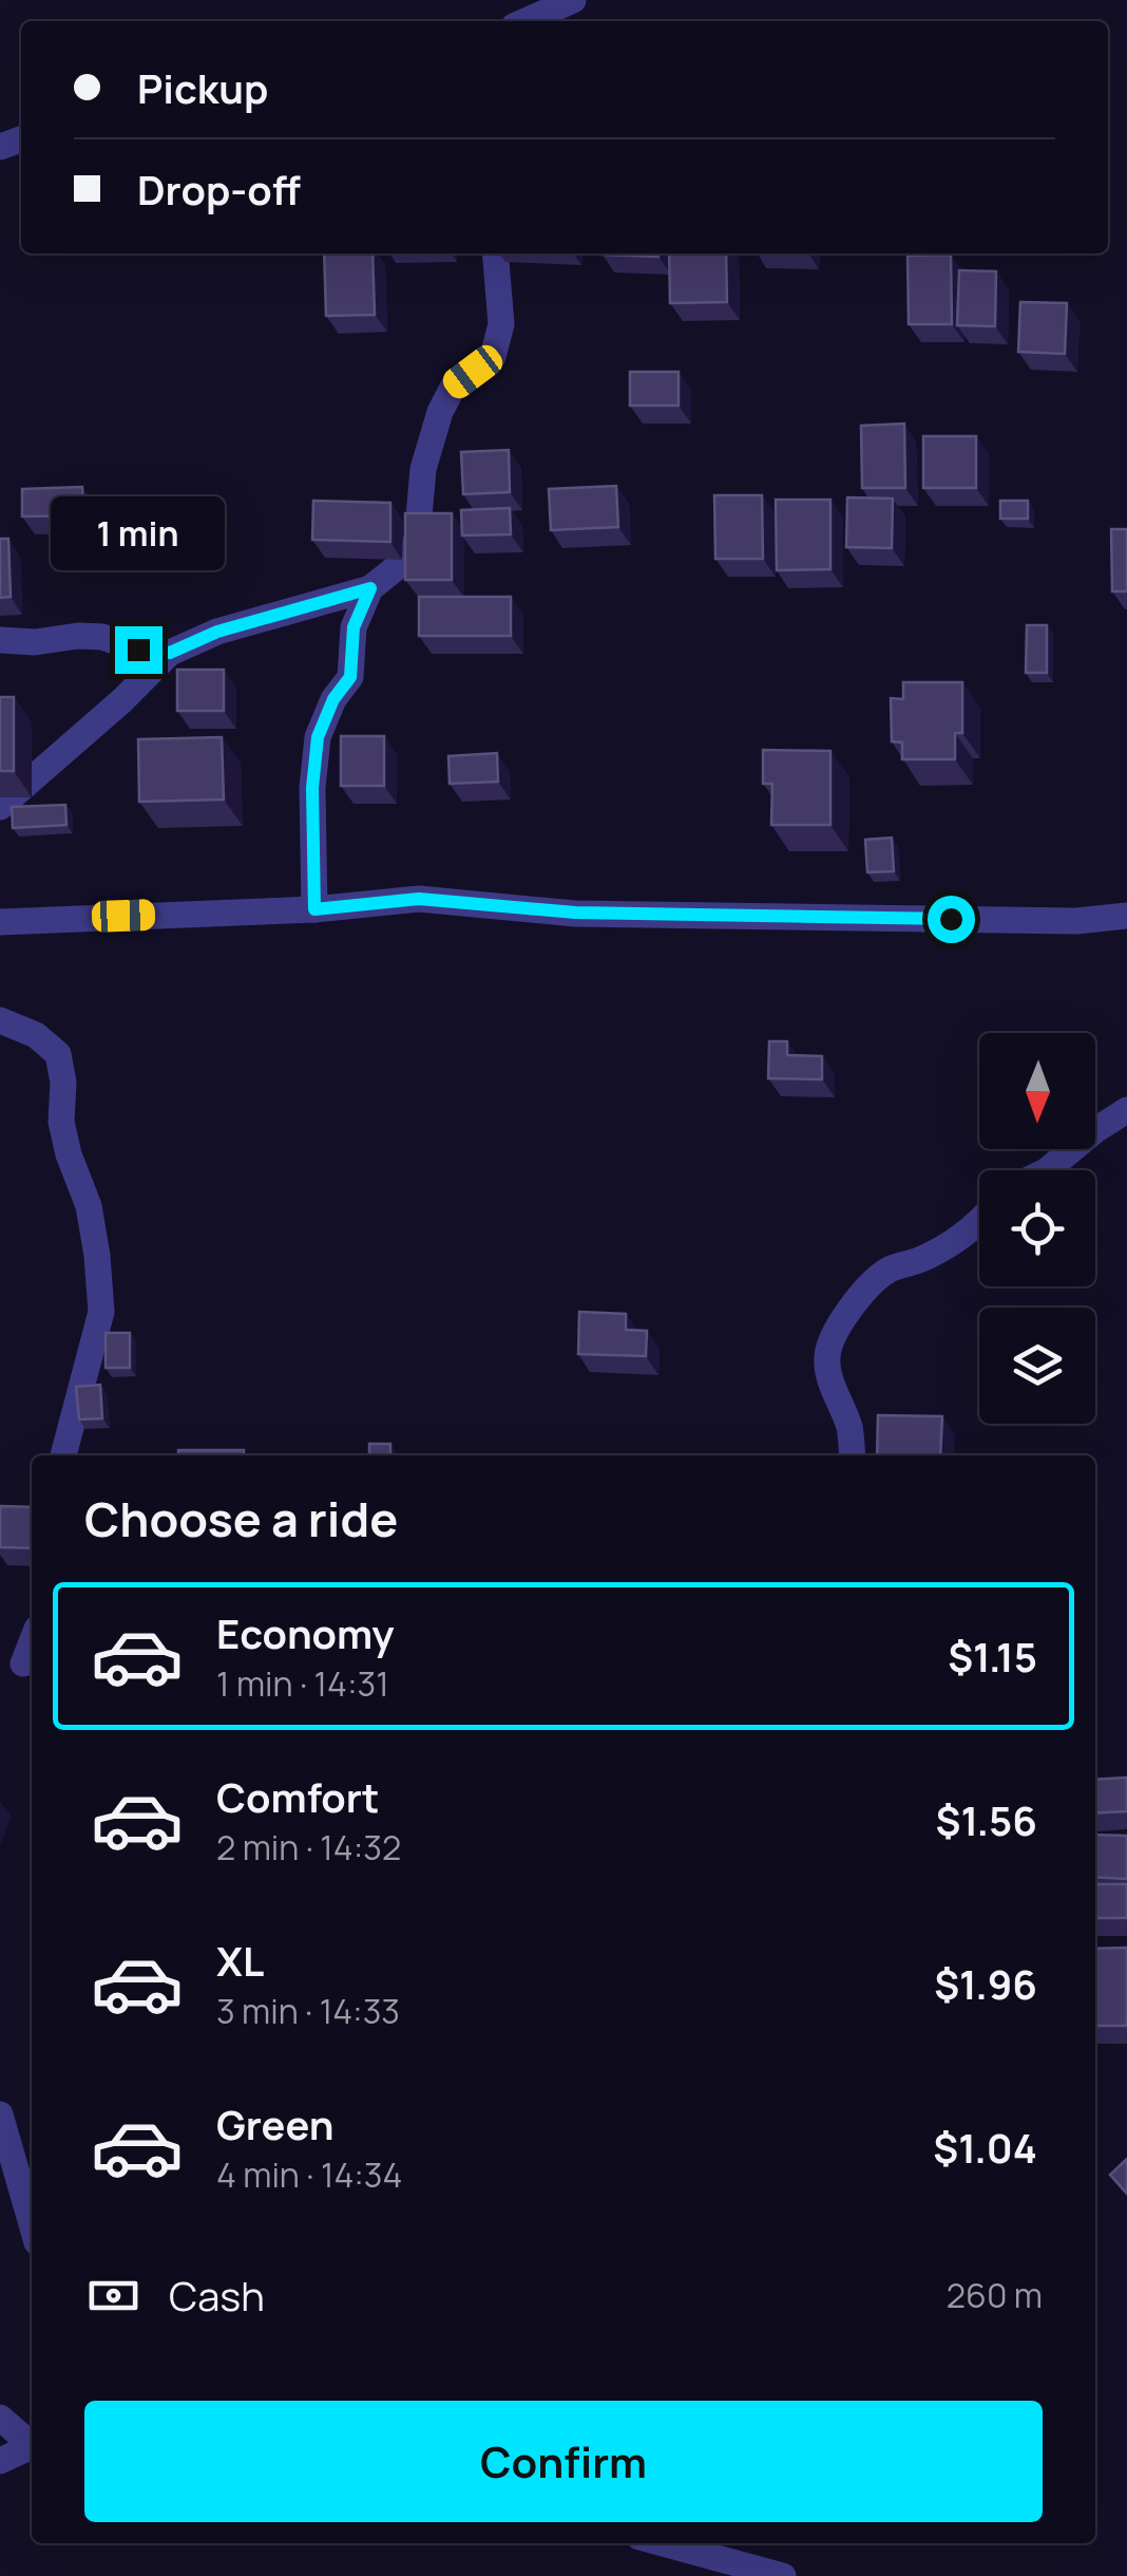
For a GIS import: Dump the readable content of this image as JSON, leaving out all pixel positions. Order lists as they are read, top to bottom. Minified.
{"north":"bottom","page":{"banner":["Pickup","Drop-off"],"bubble":"1 min","heading":"Choose a ride","list":[{"name":"Economy","note":"1 min · 14:31","value":"$1.15"},{"name":"Comfort","note":"2 min · 14:32","value":"$1.56"},{"name":"XL","note":"3 min · 14:33","value":"$1.96"},{"name":"Green","note":"4 min · 14:34","value":"$1.04"}],"pay":["Cash","260 m"],"buttons":"Confirm"}}
